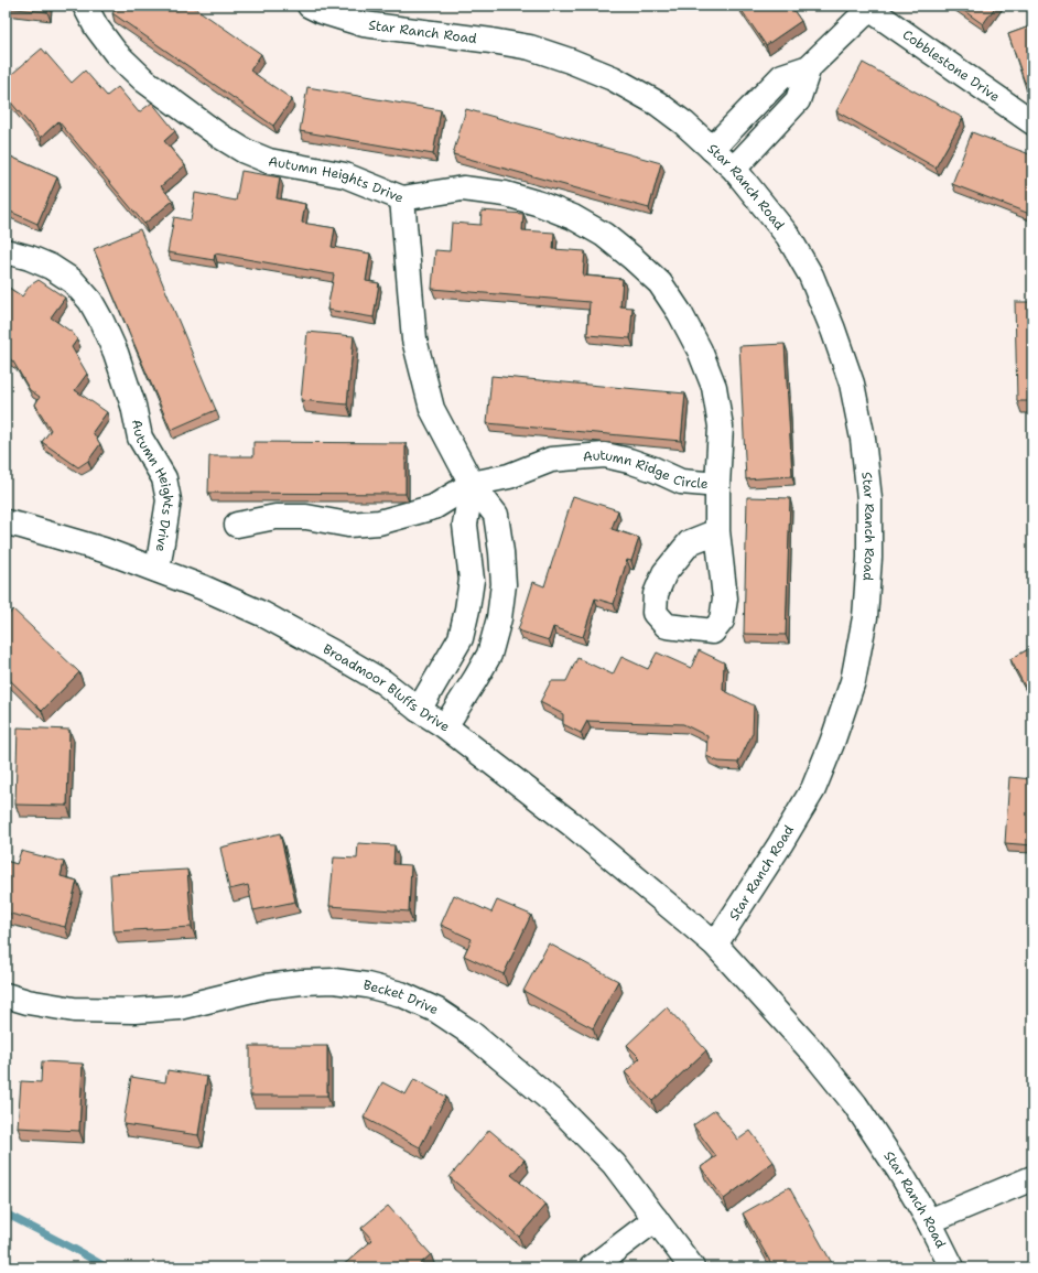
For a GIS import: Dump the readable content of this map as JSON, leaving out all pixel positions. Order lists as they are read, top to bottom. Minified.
{"streets":{"street":["Star Ranch Road","Cobblestone Drive","Autumn Heights Drive","Autumn Ridge Circle","Broadmoor Bluffs Drive","Becket Drive"]},"crossings":[["Star Ranch Road","Cobblestone Drive"],["Star Ranch Road","Broadmoor Bluffs Drive"],["Autumn Heights Drive","Autumn Ridge Circle"],["Autumn Heights Drive","Broadmoor Bluffs Drive"]]}
